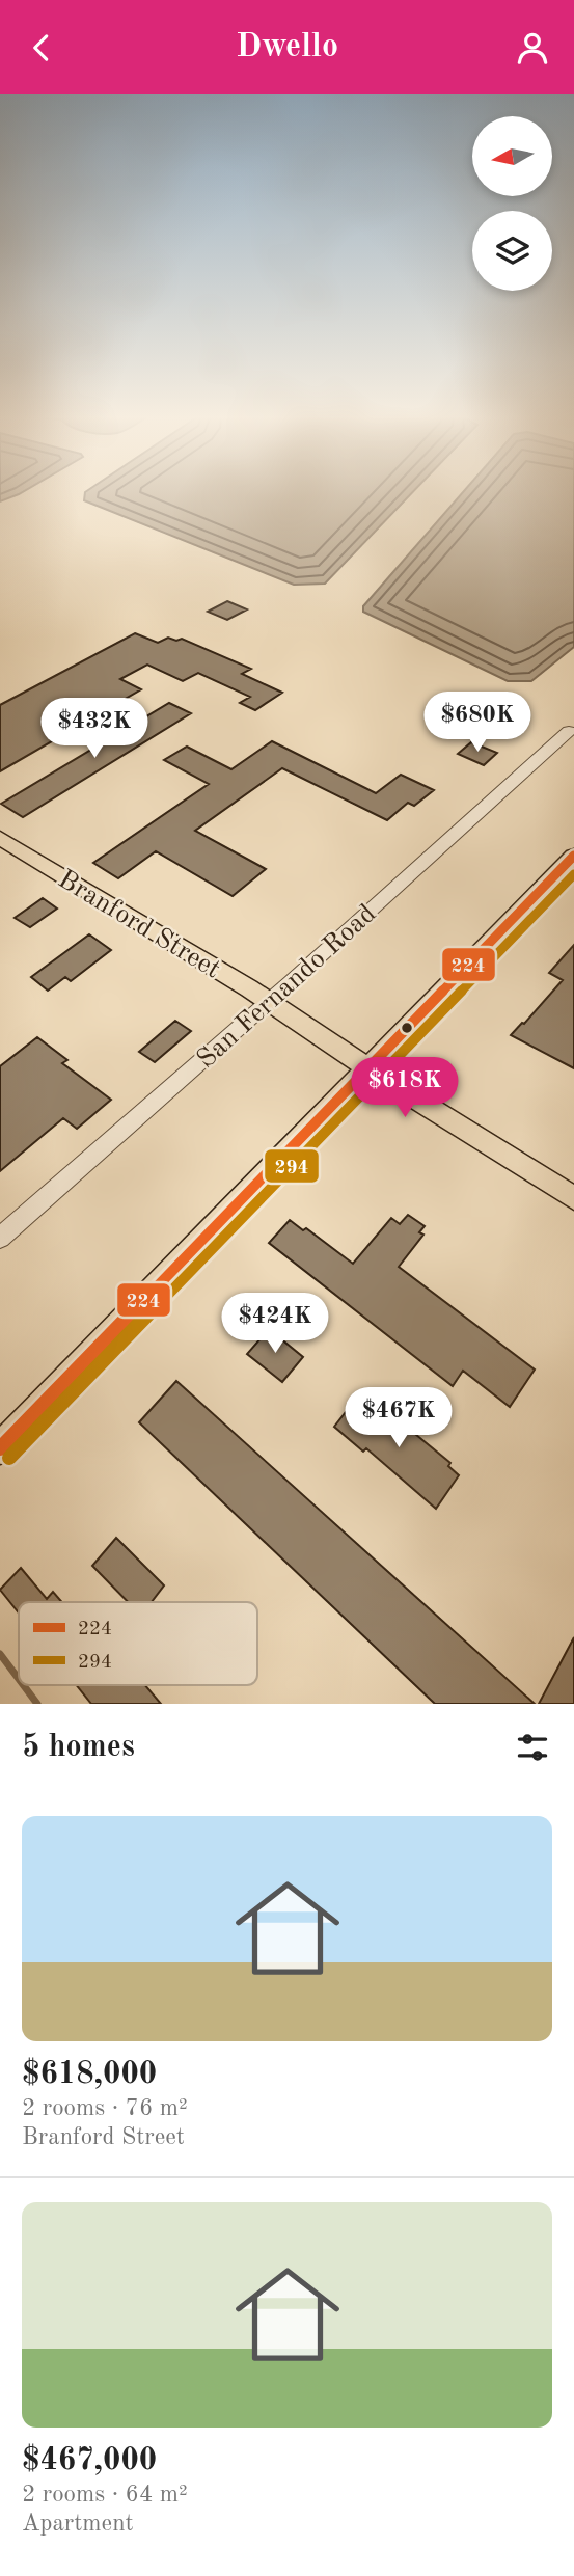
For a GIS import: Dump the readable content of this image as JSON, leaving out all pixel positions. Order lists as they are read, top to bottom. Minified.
{"streets":{"main road":["Branford Street"],"street":["San Fernando Road"]},"crossings":[["Branford Street","San Fernando Road"]],"lines":["transit line 224","transit line 294"],"legend":["224","294"],"north":"left","page":{"header":"Dwello","price":["$680K","$432K","$618K","$424K","$467K"],"heading":"5 homes","list":[{"name":"$618,000","note":"2 rooms · 76 m² · Branford Street"},{"name":"$467,000","note":"2 rooms · 64 m² · Apartment"}]}}
